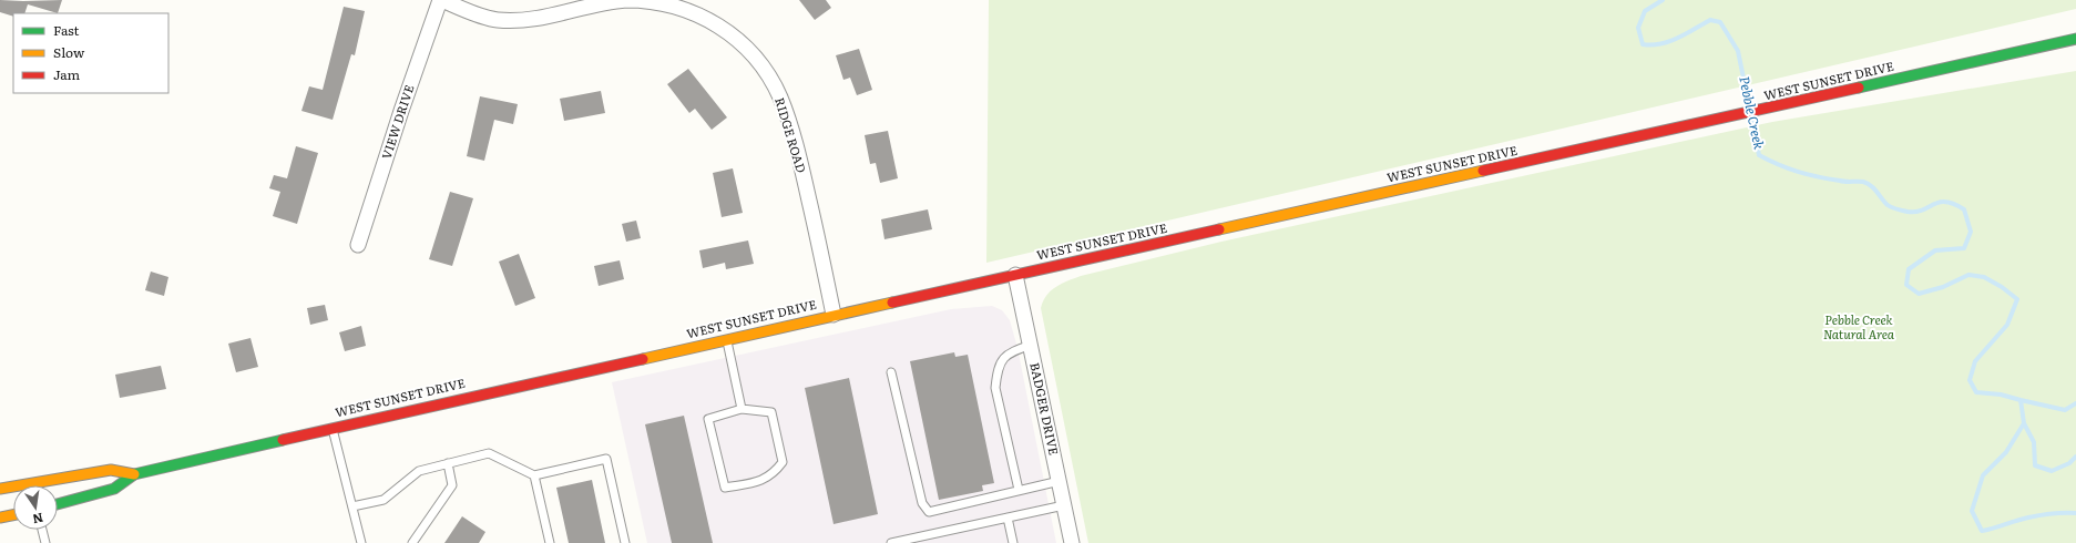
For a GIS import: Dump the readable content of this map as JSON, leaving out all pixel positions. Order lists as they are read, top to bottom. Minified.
{"streets":{"main road":["WEST SUNSET DRIVE"],"street":["VIEW DRIVE","RIDGE ROAD","BADGER DRIVE"]},"crossings":[["WEST SUNSET DRIVE","RIDGE ROAD"],["WEST SUNSET DRIVE","BADGER DRIVE"],["VIEW DRIVE","RIDGE ROAD"]],"water":["Pebble Creek"],"parks":["Pebble Creek Natural Area"],"legend":["Fast","Slow","Jam"],"north":"bottom"}
